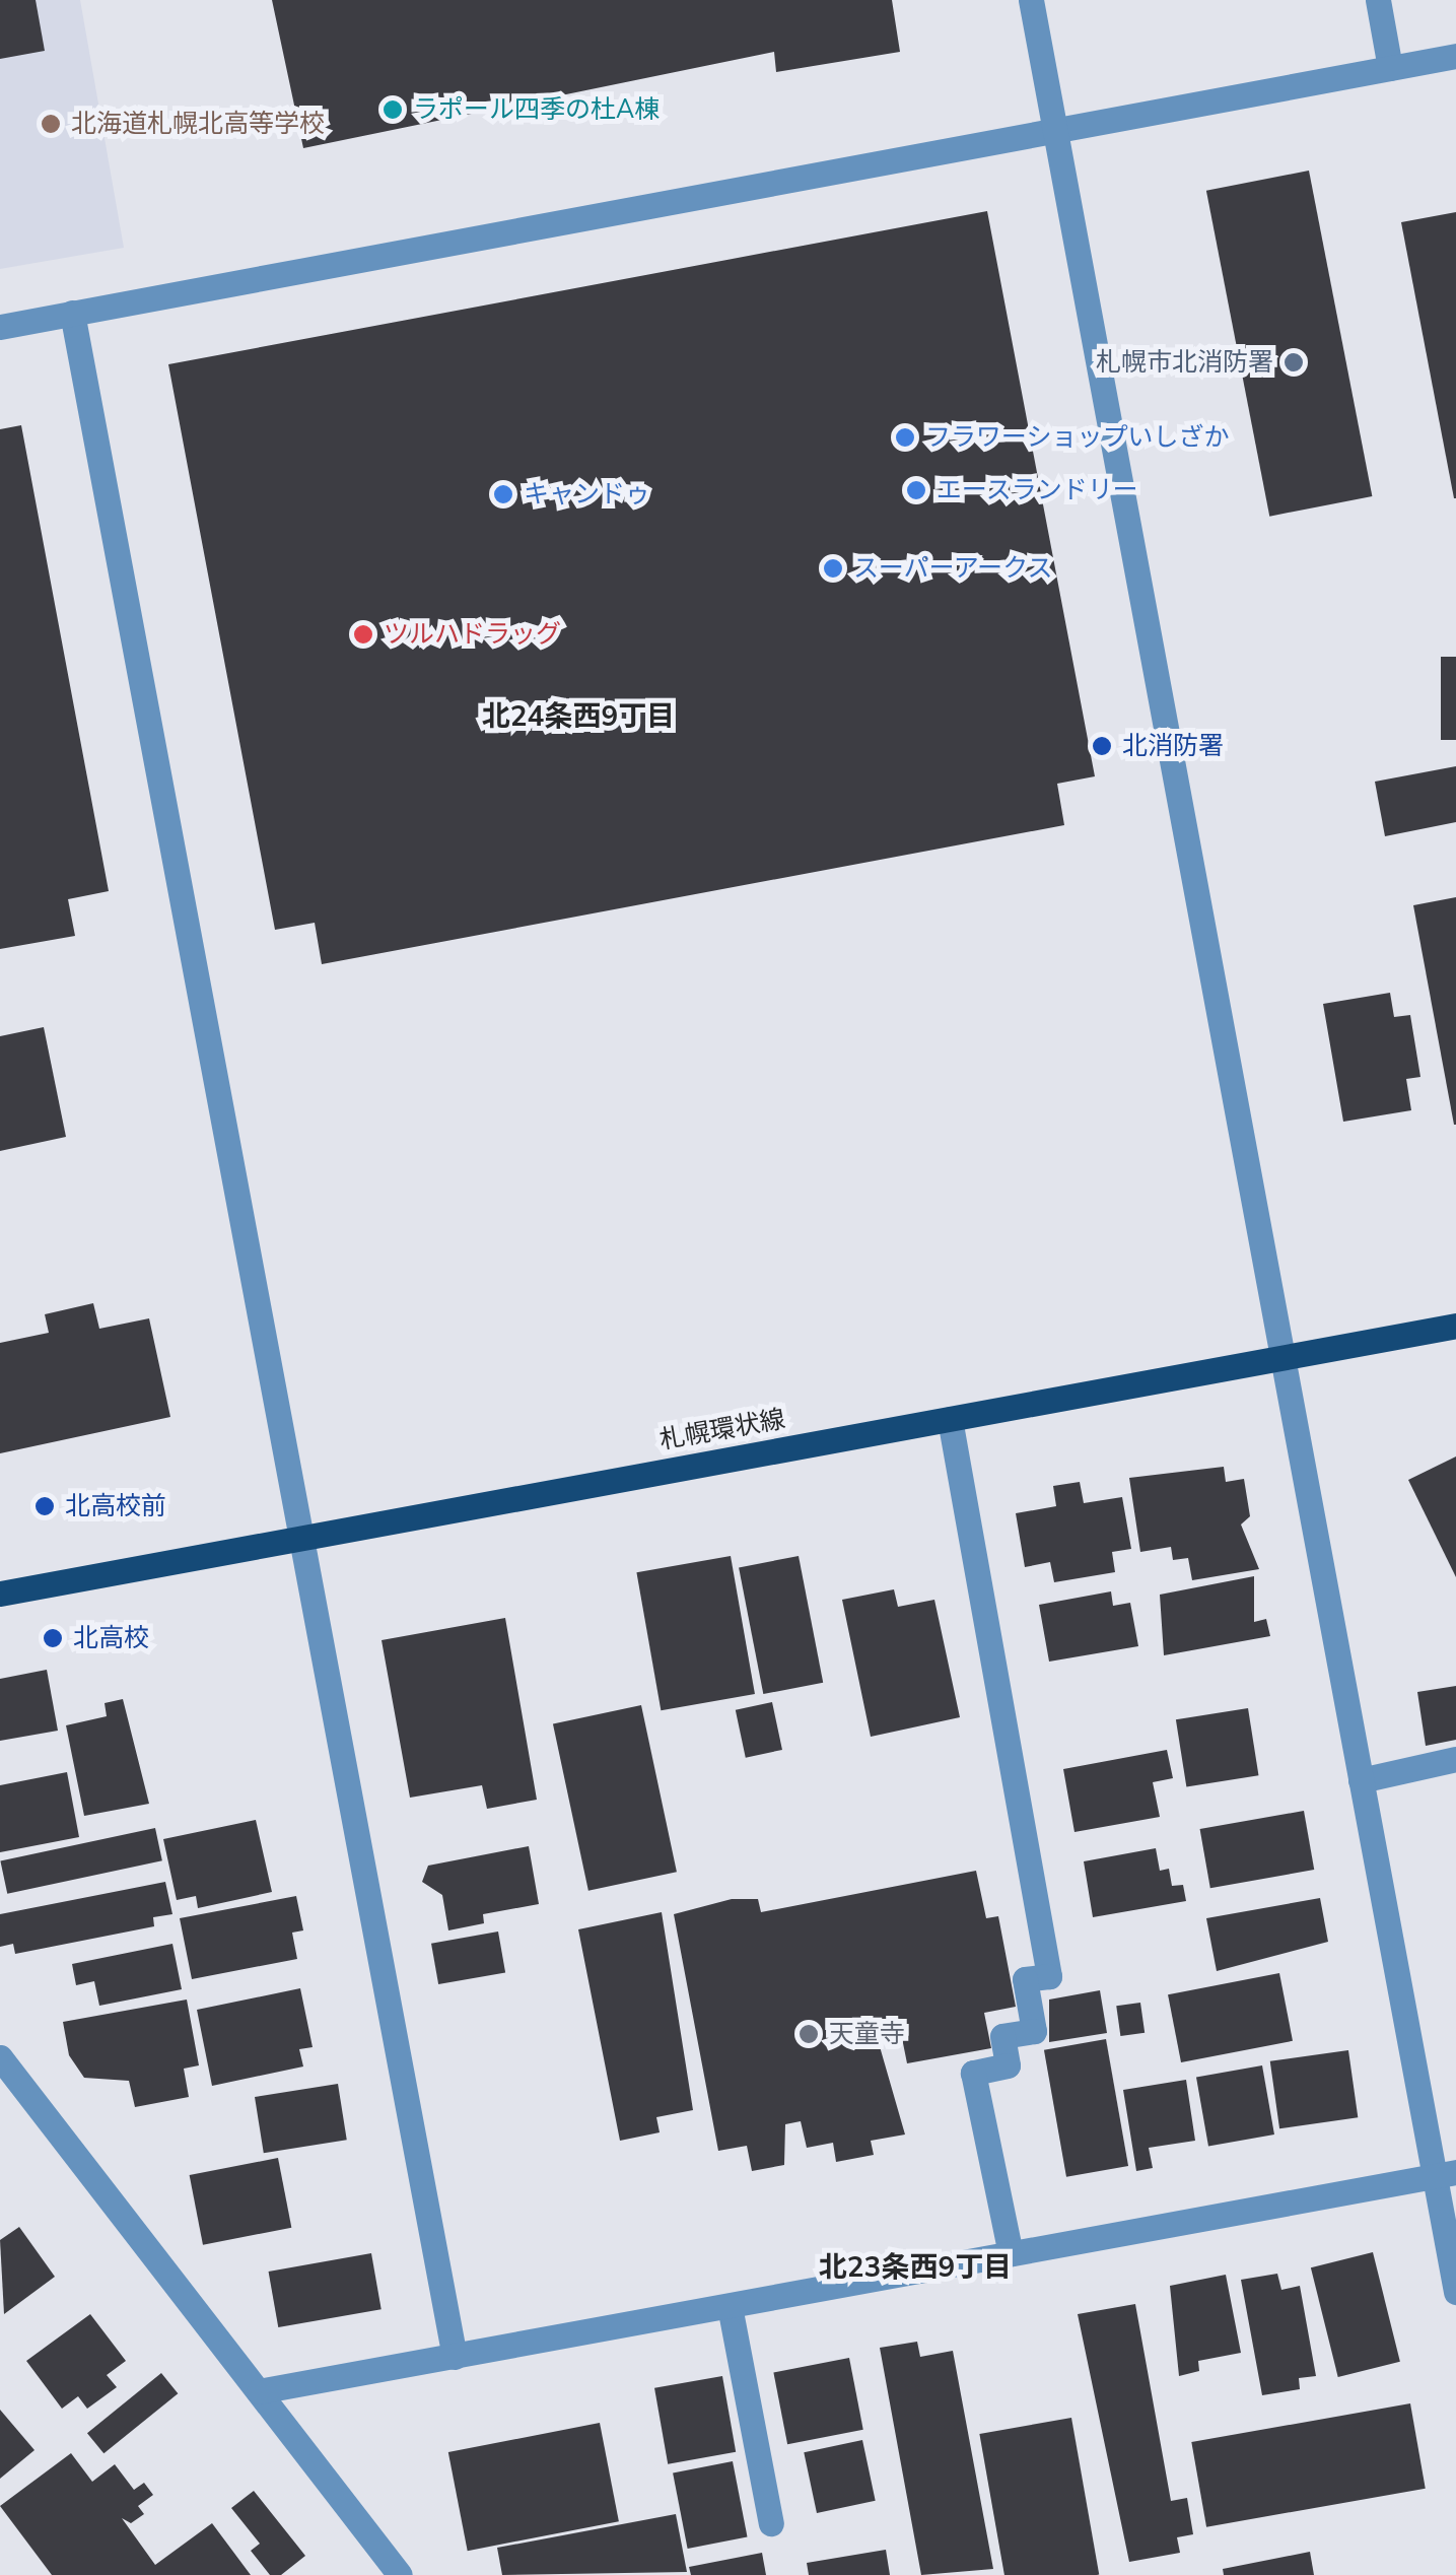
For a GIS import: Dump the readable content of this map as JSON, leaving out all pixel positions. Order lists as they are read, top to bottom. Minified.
{"streets":{"main road":["札幌環状線"]},"districts":["北24条西9丁目","北23条西9丁目"],"places":["ラポール四季の杜A棟","北海道札幌北高等学校","札幌市北消防署","フラワーショップいしざか","エースランドリー","キャンドゥ","スーパーアークス","ツルハドラッグ","北消防署","北高校前","北高校","天童寺"]}
